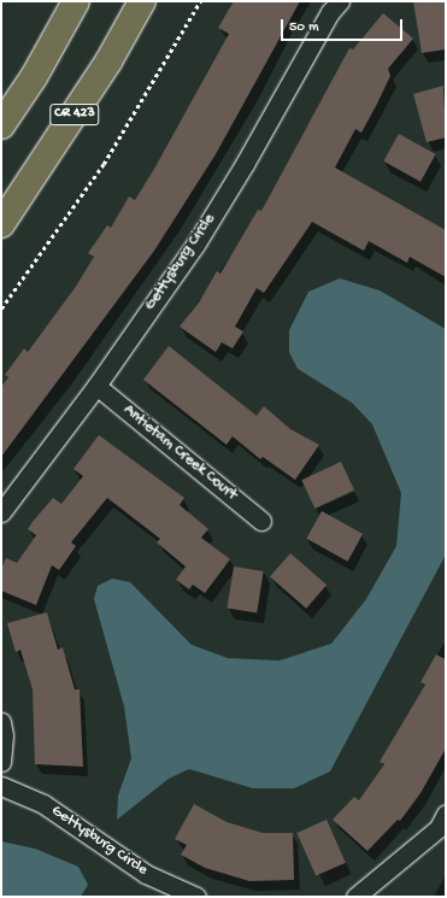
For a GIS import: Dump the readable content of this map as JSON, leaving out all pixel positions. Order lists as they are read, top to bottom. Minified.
{"streets":{"highway":["CR 423"],"street":["Gettysburg Circle","Antietam Creek Court"]},"crossings":[["Gettysburg Circle","Antietam Creek Court"]],"scale_bar":"50 m"}
